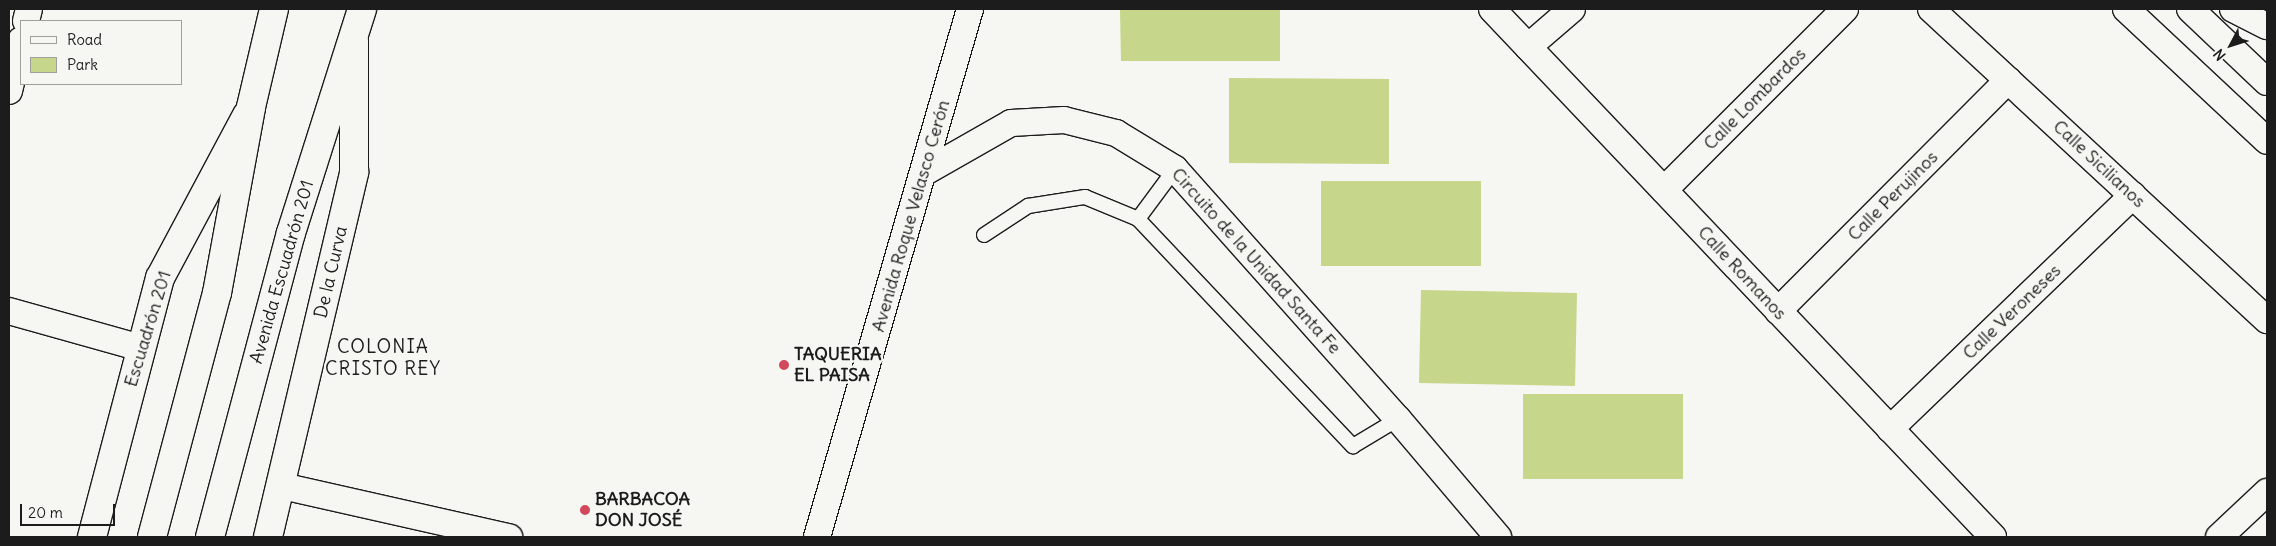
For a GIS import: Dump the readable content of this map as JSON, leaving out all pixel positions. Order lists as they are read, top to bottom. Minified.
{"streets":{"main road":["Avenida Escuadrón 201","De la Curva","Escuadrón 201"],"street":["Calle Lombardos","Calle Sicilianos","Calle Perujinos","Avenida Roque Velasco Cerón","Circuito de la Unidad Santa Fe","Calle Romanos","Calle Veroneses"]},"crossings":[["Calle Lombardos","Calle Romanos"],["Calle Sicilianos","Calle Perujinos"],["Calle Sicilianos","Calle Veroneses"],["Calle Perujinos","Calle Romanos"],["Avenida Roque Velasco Cerón","Circuito de la Unidad Santa Fe"],["Avenida Escuadrón 201","De la Curva"],["Calle Romanos","Calle Veroneses"]],"districts":["COLONIA CRISTO REY"],"places":["TAQUERIA EL PAISA","BARBACOA DON JOSÉ"],"legend":["Road","Park"],"scale_bar":"20 m","north":"bottom left"}
